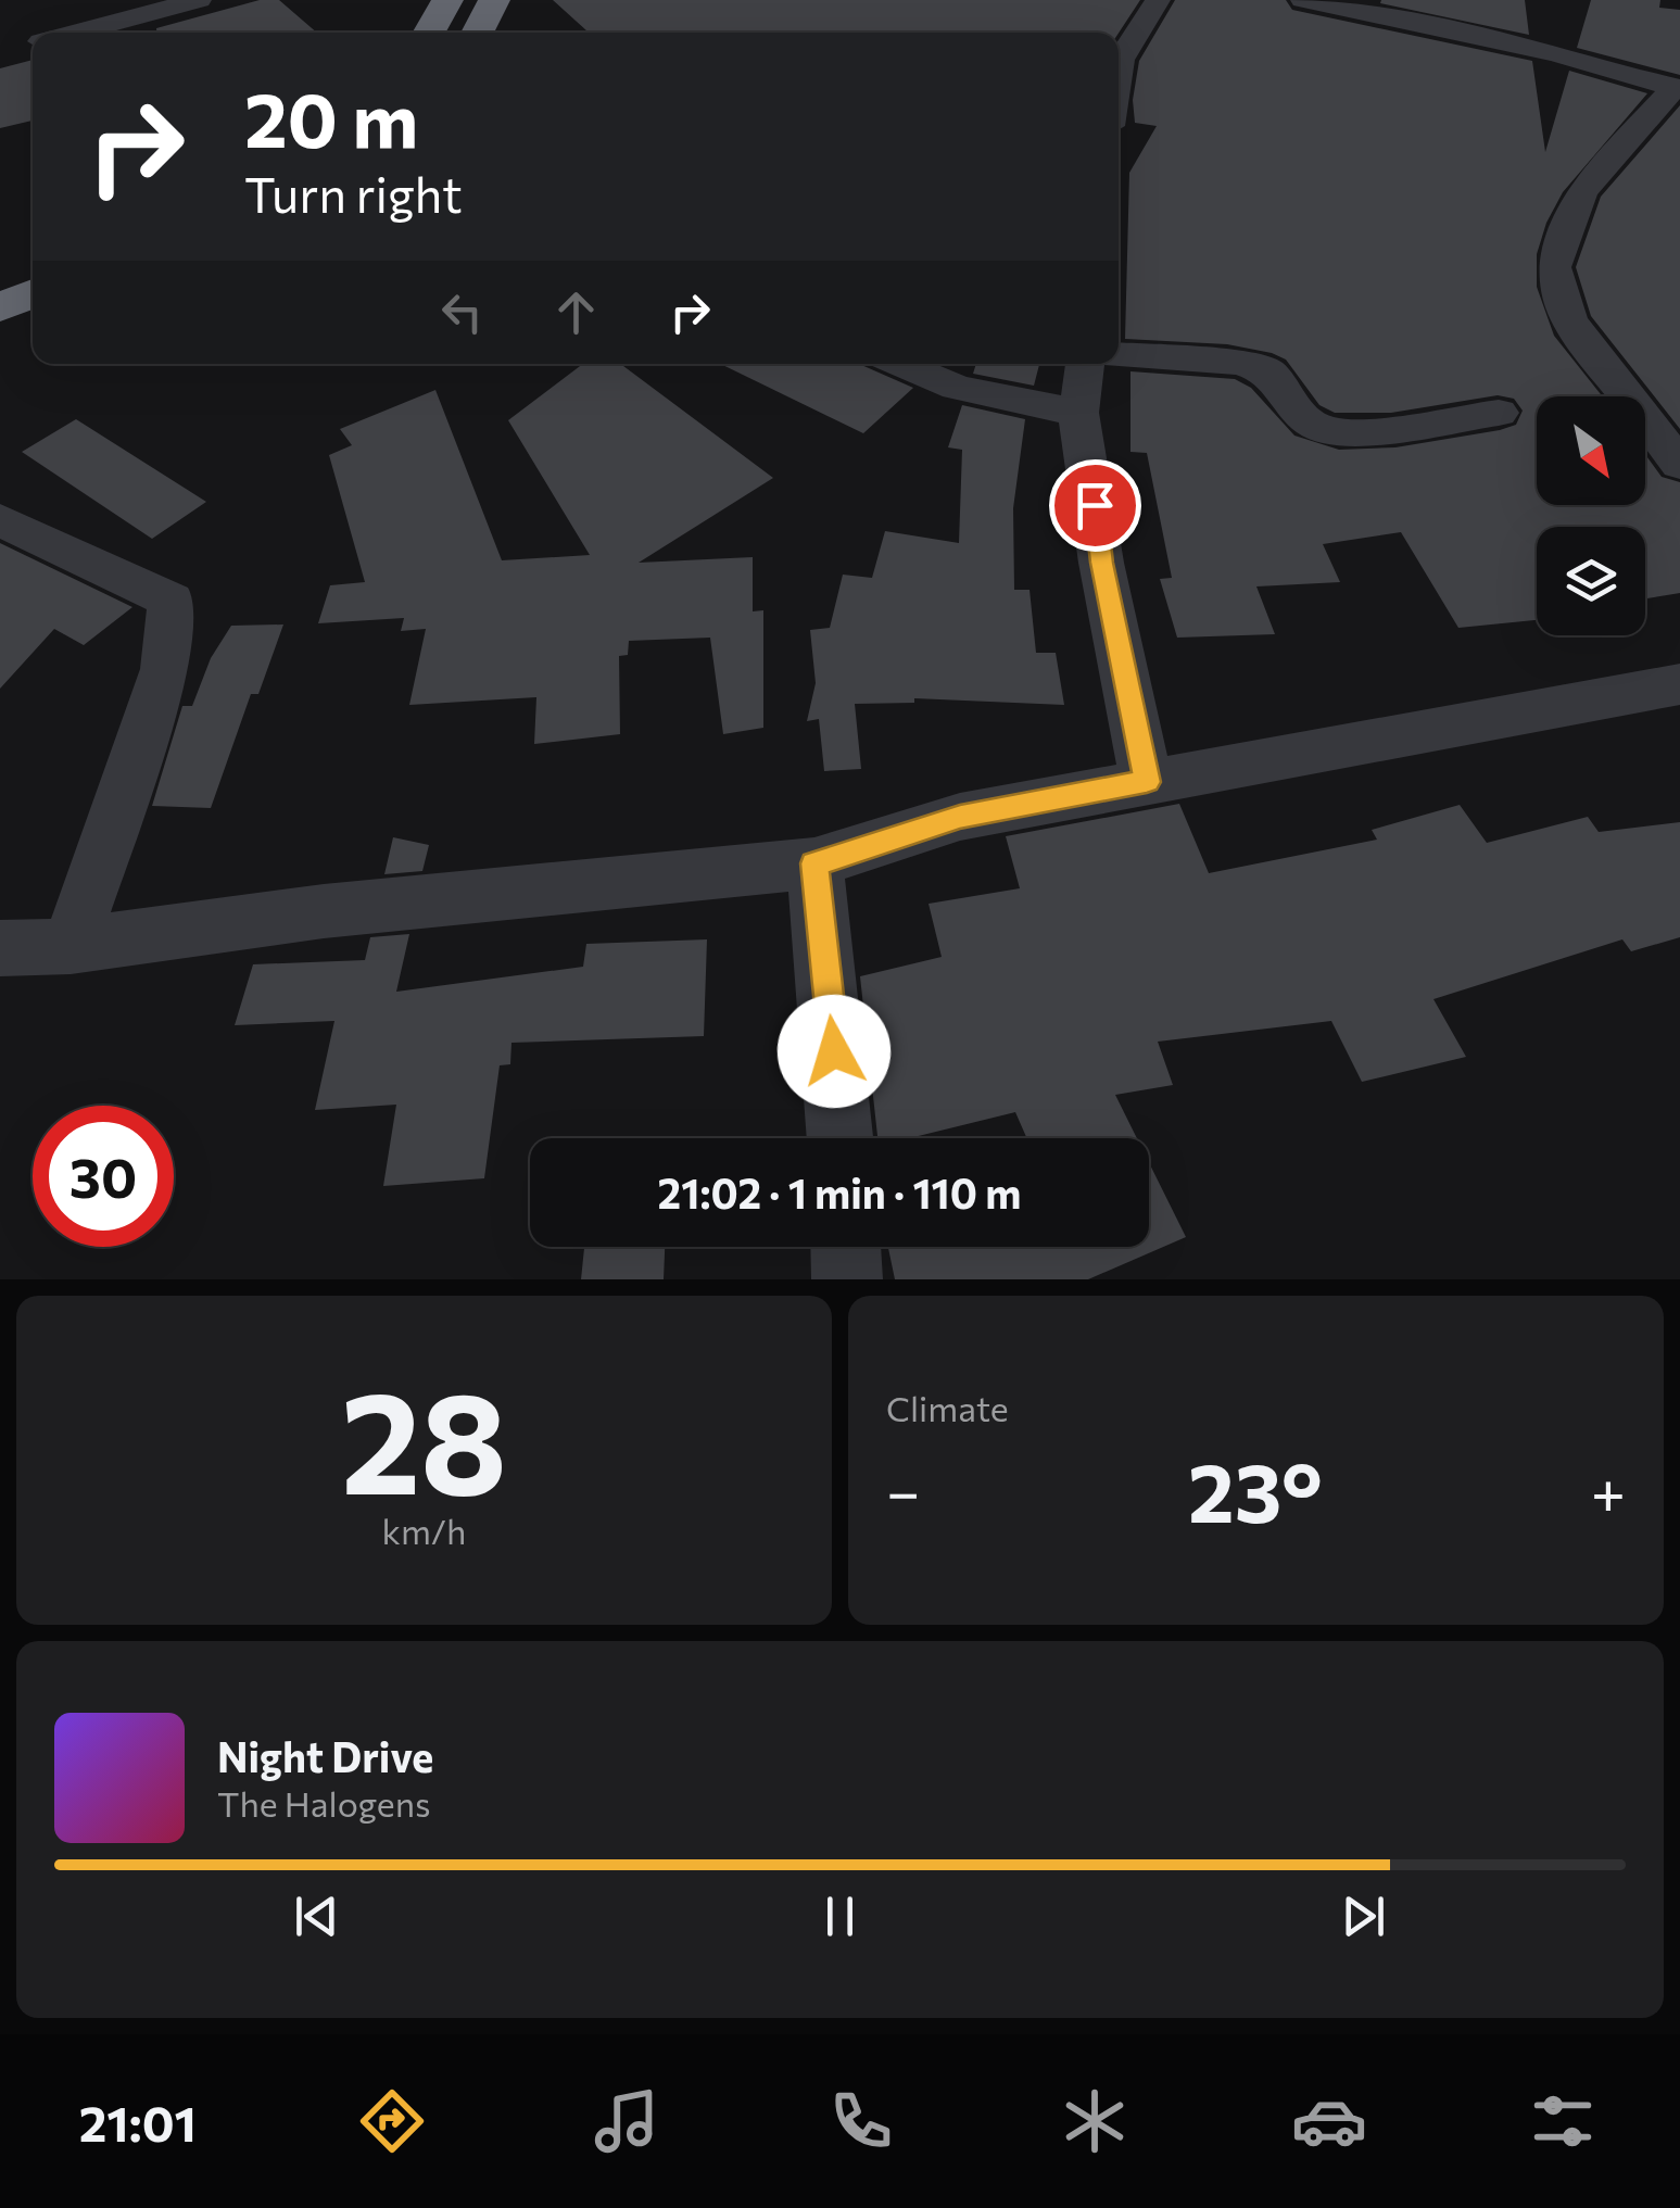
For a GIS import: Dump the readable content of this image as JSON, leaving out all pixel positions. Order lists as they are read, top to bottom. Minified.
{"north":"bottom right","page":{"turn":["20 m","Turn right"],"limit":"30","trip":"21:02 · 1 min · 110 m","tile":[["28","km/h"],"Climate"],"heat":["−","23°","+"],"song":["Night Drive","The Halogens"],"tabs":"21:01"}}
